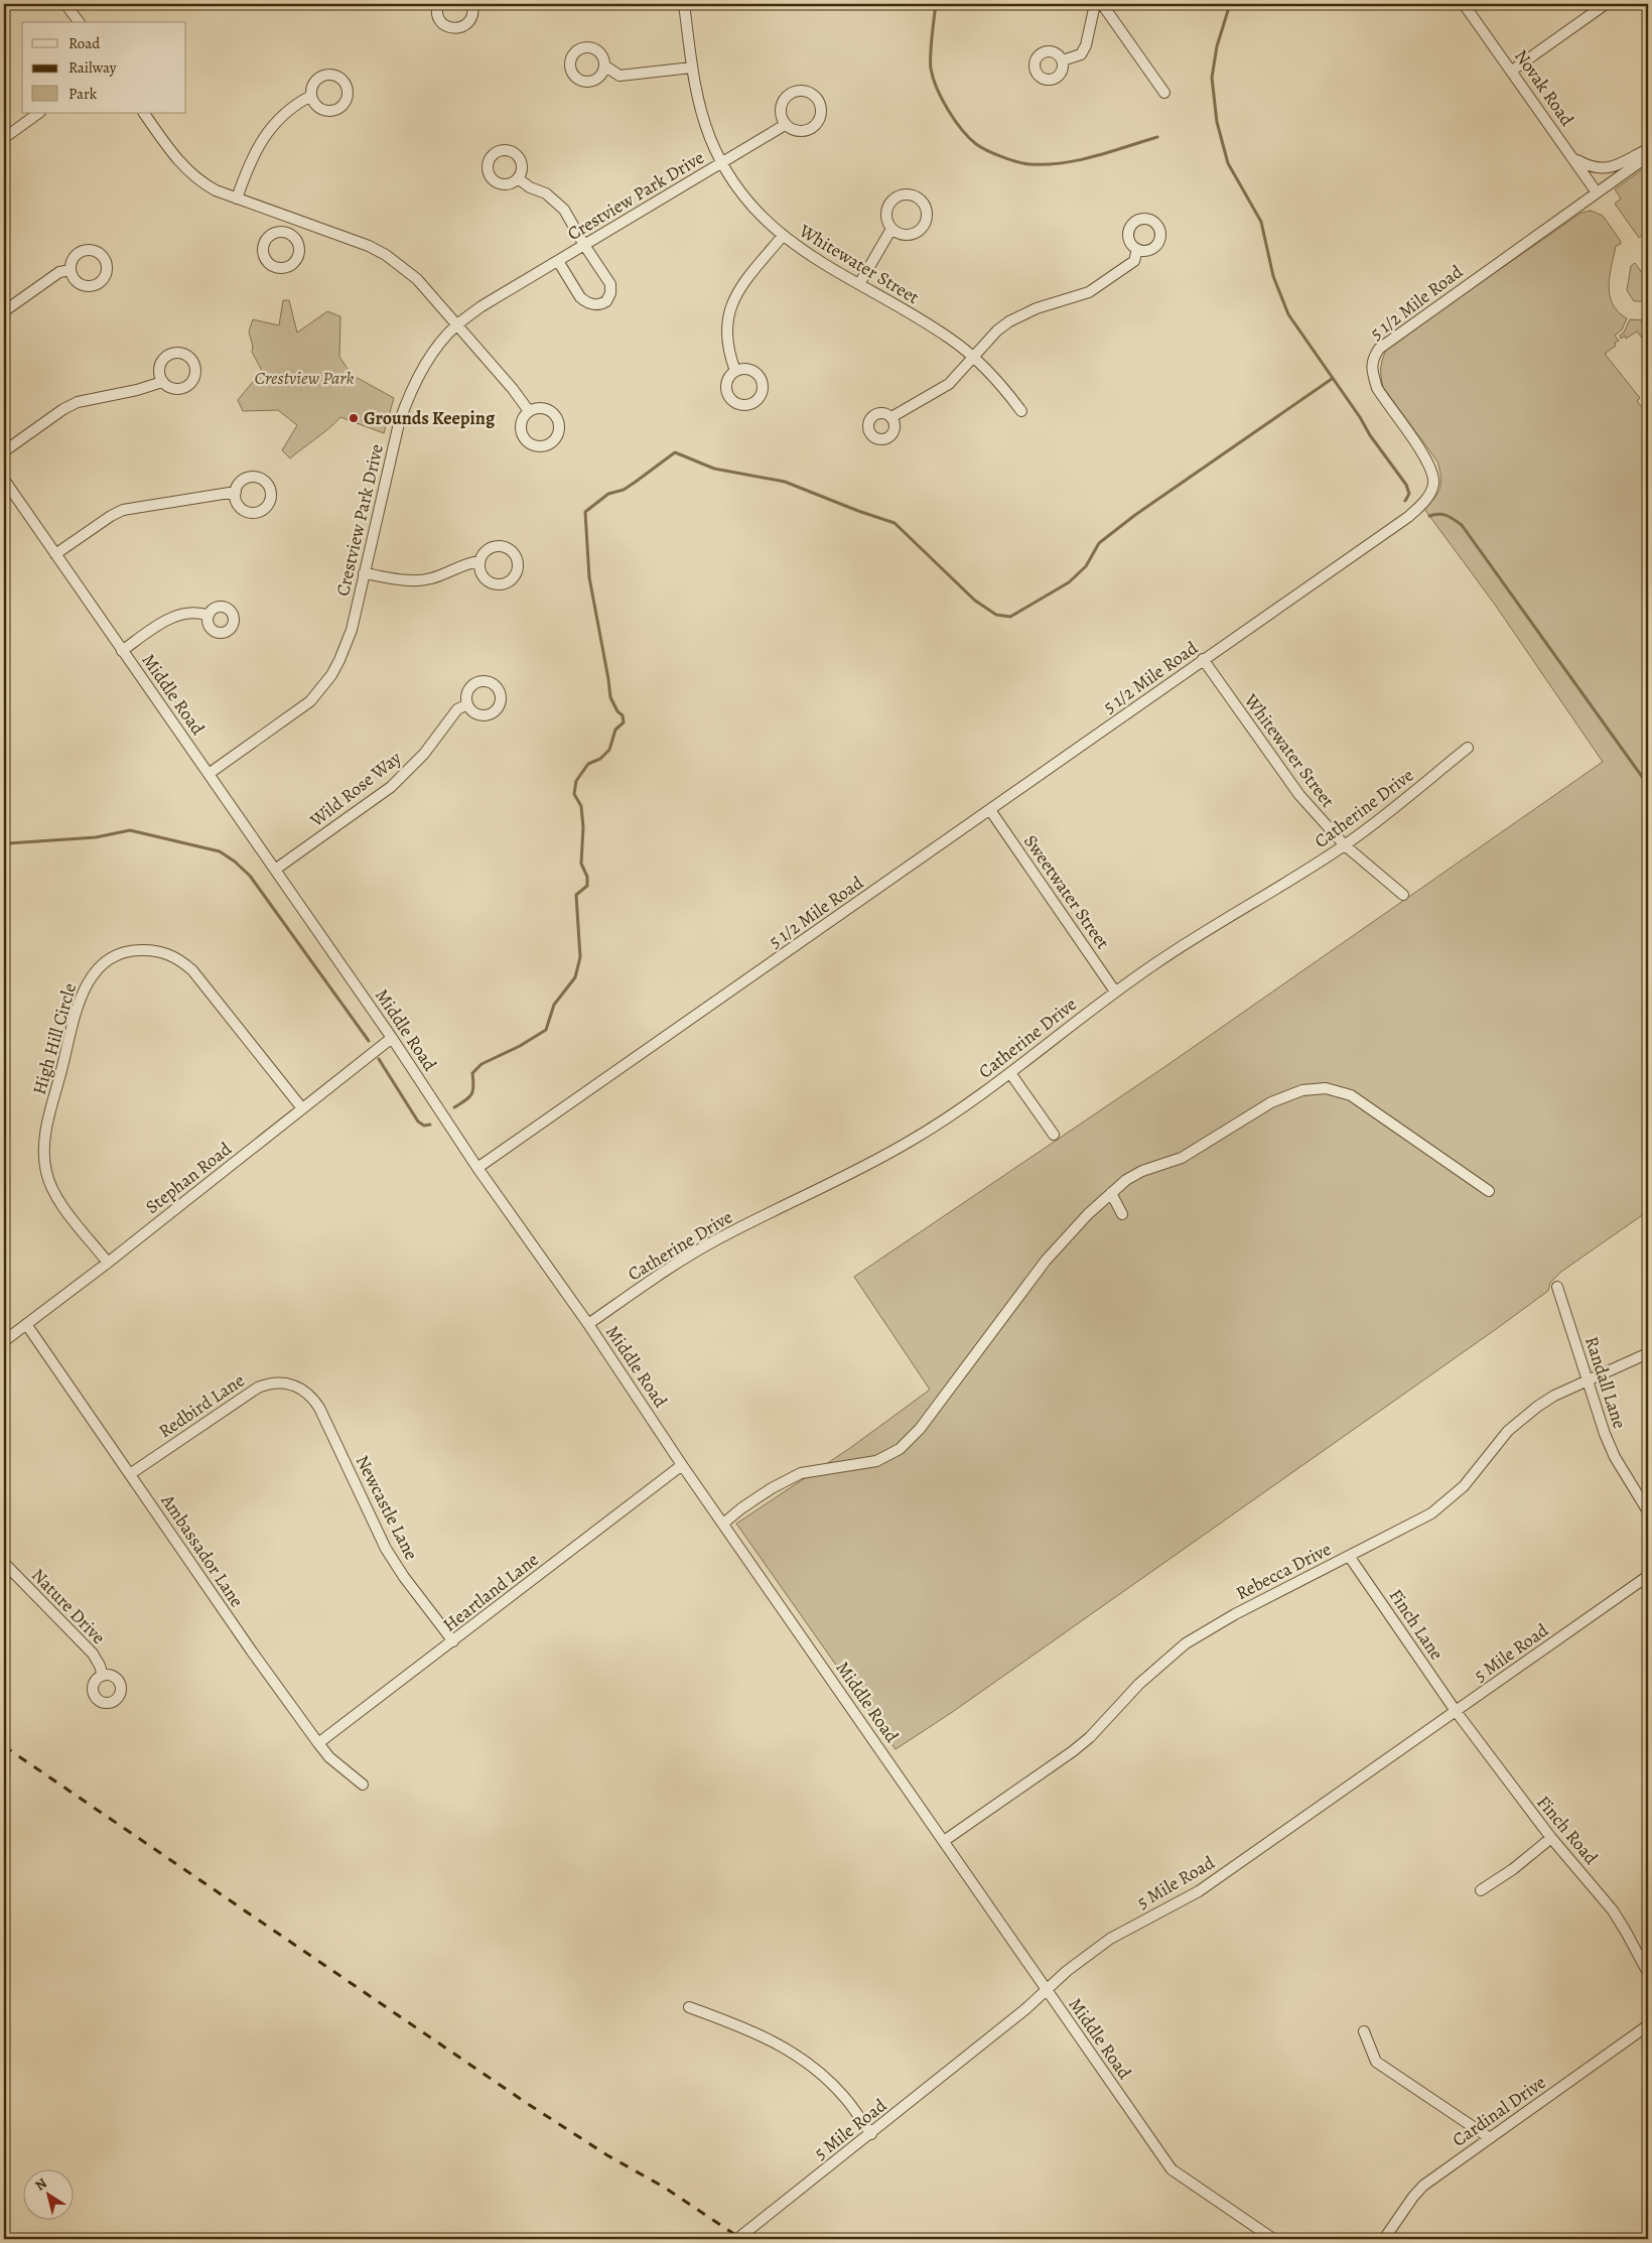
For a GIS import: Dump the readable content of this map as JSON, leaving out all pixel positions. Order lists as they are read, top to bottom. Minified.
{"streets":{"street":["Novak Road","Crestview Park Drive","Whitewater Street","5 1/2 Mile Road","Middle Road","Wild Rose Way","Catherine Drive","Sweetwater Street","High Hill Circle","Stephan Road","Randall Lane","Redbird Lane","Newcastle Lane","Ambassador Lane","Rebecca Drive","Heartland Lane","Nature Drive","Finch Lane","5 Mile Road","Finch Road","Cardinal Drive"]},"crossings":[["Novak Road","5 1/2 Mile Road"],["Crestview Park Drive","Whitewater Street"],["Crestview Park Drive","Middle Road"],["Whitewater Street","5 1/2 Mile Road"],["Whitewater Street","Catherine Drive"],["5 1/2 Mile Road","Middle Road"],["5 1/2 Mile Road","Sweetwater Street"],["Middle Road","Wild Rose Way"],["Middle Road","Catherine Drive"],["Middle Road","Stephan Road"],["Middle Road","Rebecca Drive"],["Middle Road","Heartland Lane"],["Middle Road","5 Mile Road"],["Catherine Drive","Sweetwater Street"],["High Hill Circle","Stephan Road"],["Stephan Road","Ambassador Lane"],["Randall Lane","Rebecca Drive"],["Redbird Lane","Newcastle Lane"],["Redbird Lane","Ambassador Lane"],["Newcastle Lane","Heartland Lane"],["Ambassador Lane","Heartland Lane"],["Rebecca Drive","Finch Lane"],["Finch Lane","5 Mile Road"],["Finch Lane","Finch Road"],["5 Mile Road","Finch Road"]],"parks":["Crestview Park"],"places":["Grounds Keeping"],"legend":["Road","Railway","Park"],"north":"top left"}
